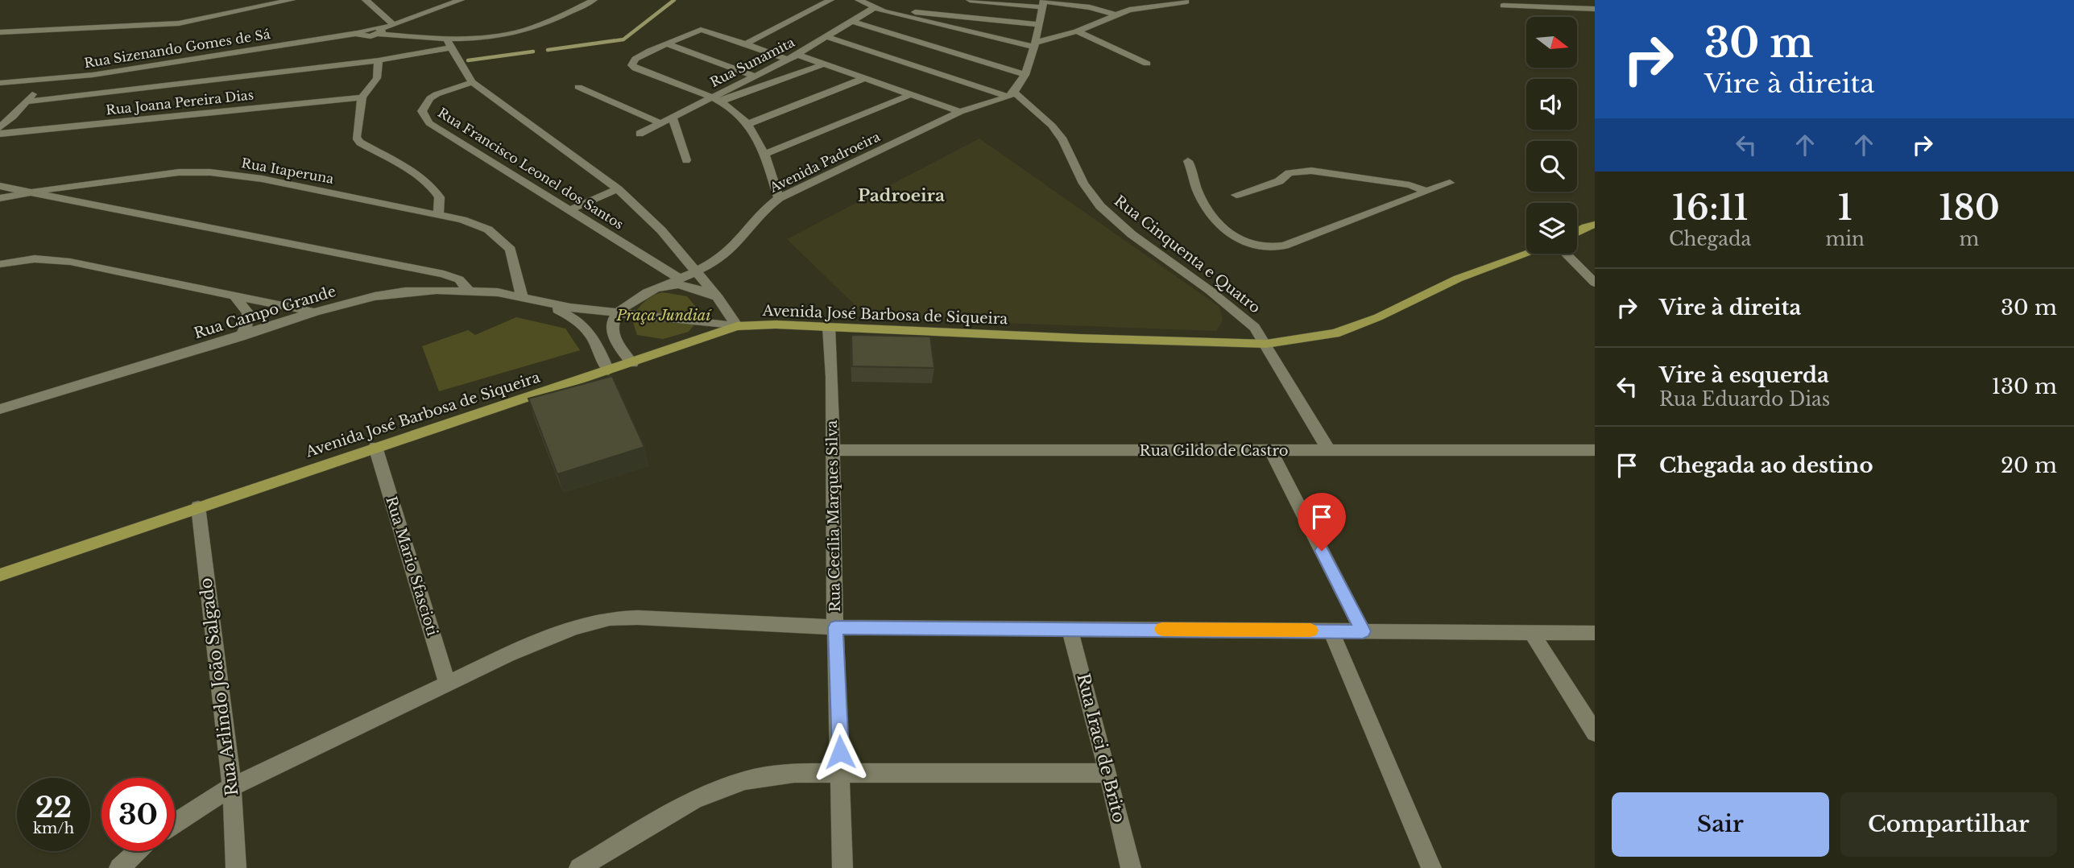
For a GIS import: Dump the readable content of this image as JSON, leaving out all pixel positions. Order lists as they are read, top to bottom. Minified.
{"streets":{"main road":["Avenida José Barbosa de Siqueira"],"street":["Rua Sizenando Gomes de Sá","Rua Sunamita","Rua Joana Pereira Dias","Avenida Padroeira","Rua Francisco Leonel dos Santos","Rua Itaperuna","Rua Cinquenta e Quatro","Rua Campo Grande","Rua Gildo de Castro","Rua Cecília Marques Silva","Rua Mario Sfascioti","Rua Arlindo João Salgado","Rua Iraci de Brito"]},"crossings":[["Avenida Padroeira","Rua Francisco Leonel dos Santos"],["Avenida Padroeira","Rua Cinquenta e Quatro"],["Rua Itaperuna","Rua Campo Grande"],["Rua Cinquenta e Quatro","Avenida José Barbosa de Siqueira"],["Rua Cinquenta e Quatro","Rua Gildo de Castro"],["Rua Campo Grande","Avenida José Barbosa de Siqueira"],["Avenida José Barbosa de Siqueira","Rua Cecília Marques Silva"],["Avenida José Barbosa de Siqueira","Rua Mario Sfascioti"],["Avenida José Barbosa de Siqueira","Rua Arlindo João Salgado"],["Rua Gildo de Castro","Rua Cecília Marques Silva"]],"districts":["Padroeira"],"parks":["Praça Jundiaí"],"north":"right","page":{"turn":["30 m","Vire à direita"],"eta":["16:11","Chegada","1","min","180","m"],"list":[{"name":"Vire à direita","value":"30 m"},{"name":"Vire à esquerda","note":"Rua Eduardo Dias","value":"130 m"},{"name":"Chegada ao destino","value":"20 m"}],"speed":"22 km/h","limit":"30","buttons":["Sair","Compartilhar"]}}
